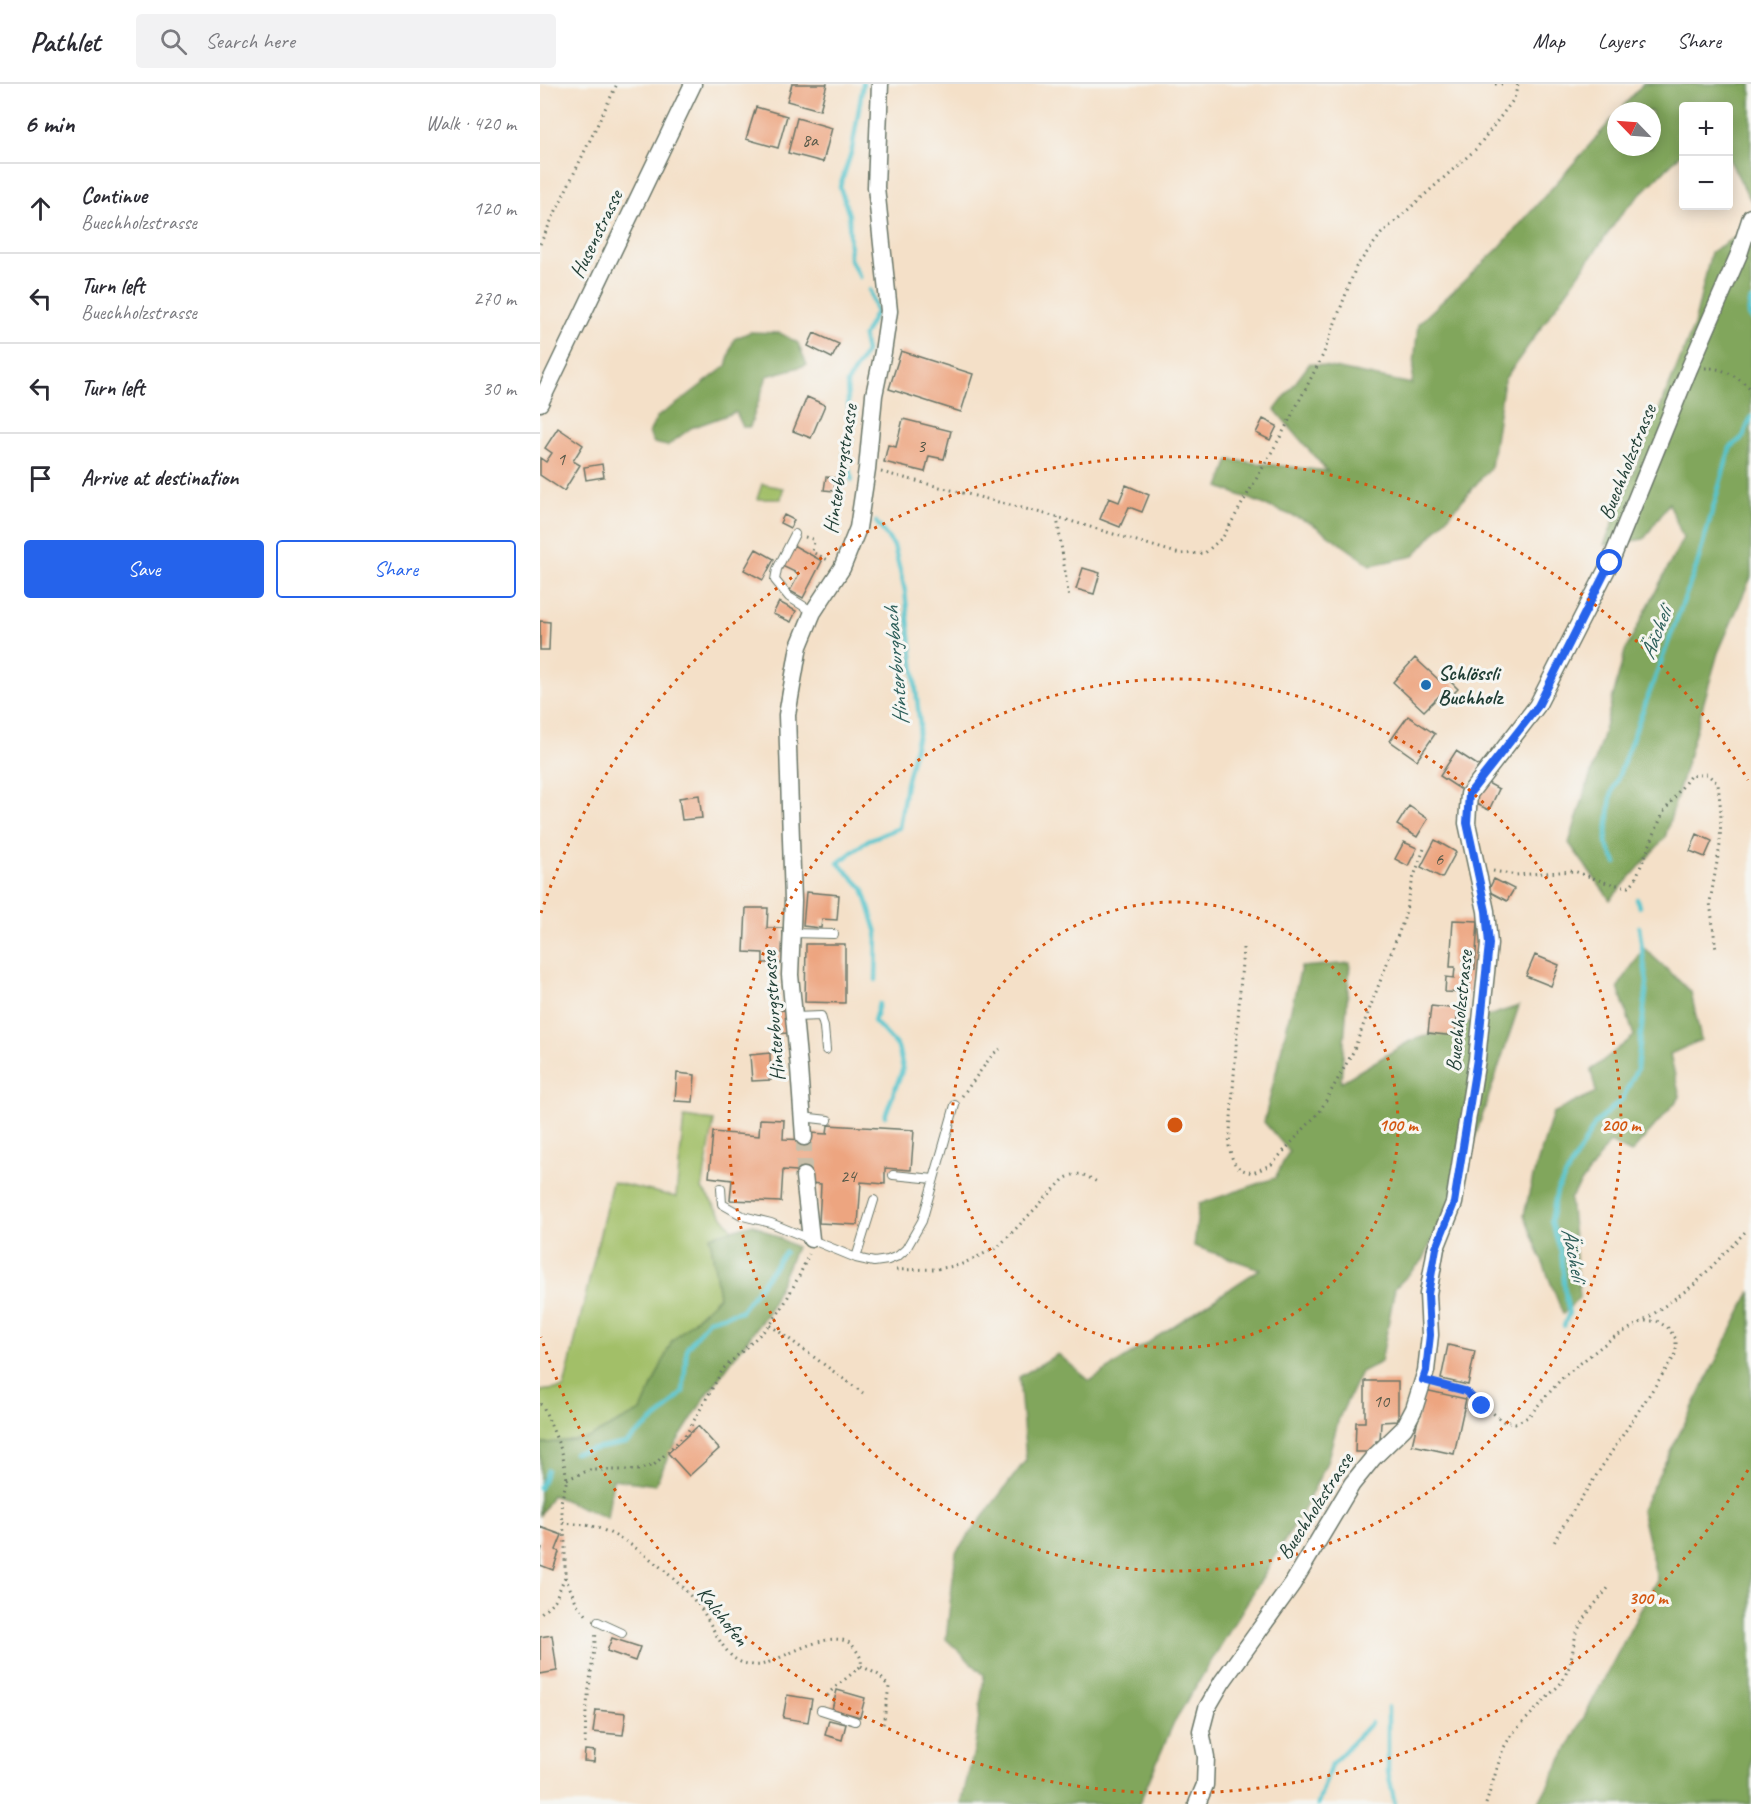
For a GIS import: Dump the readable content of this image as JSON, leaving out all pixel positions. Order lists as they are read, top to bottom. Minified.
{"streets":{"street":["Husenstrasse","Buechholzstrasse","Hinterburgstrasse"],"path":["Kalchofen"]},"water":["Äächeli","Hinterburgbach"],"places":["Schlössli Buchholz"],"house_numbers":["8a","3","1","6","24","10"],"north":"top left","page":{"header":"Pathlet","search":"Search here","nav":["Map","Layers","Share"],"heading":["6 min","Walk · 420 m"],"map_buttons":["+","−"],"list":[["Continue","Buechholzstrasse","120 m"],["Turn left","Buechholzstrasse","270 m"],["Turn left","30 m"],"Arrive at destination"],"buttons":["Save","Share"]},"rings":["100 m","200 m","300 m"]}
